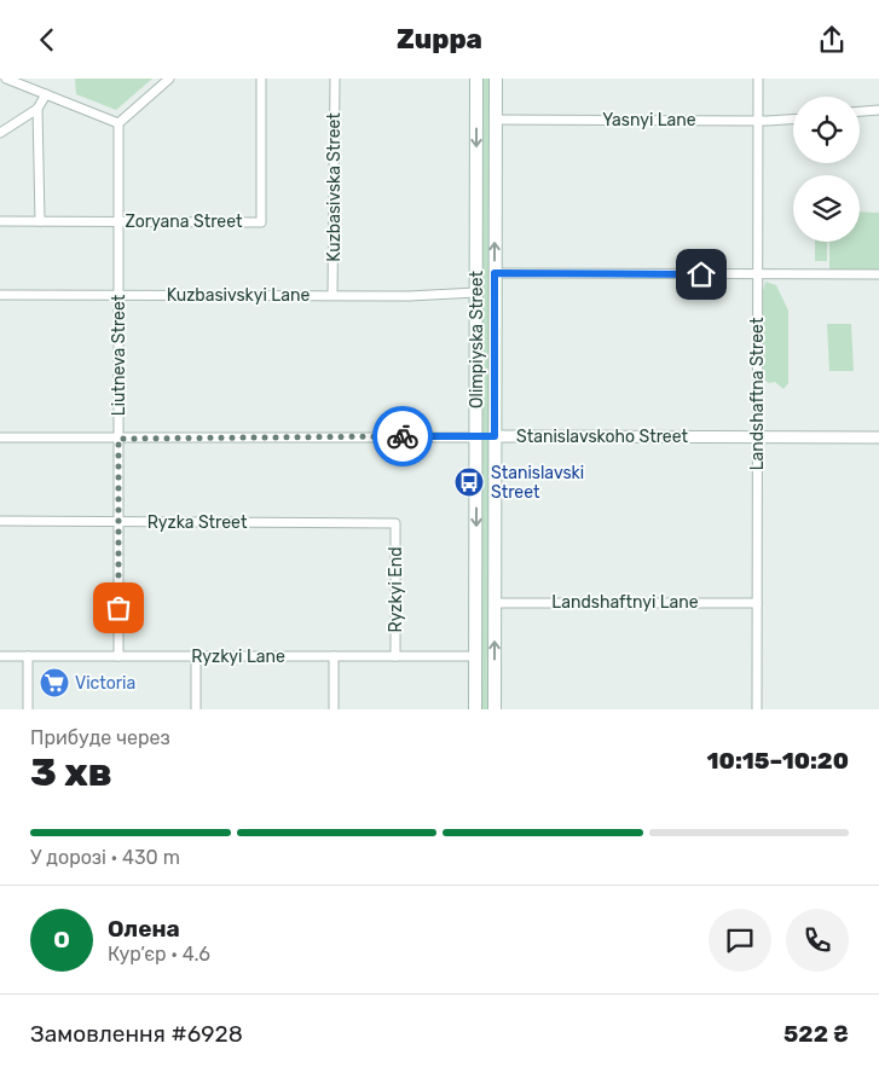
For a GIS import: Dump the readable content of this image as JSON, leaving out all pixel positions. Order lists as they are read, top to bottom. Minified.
{"streets":{"main road":["Olimpiyska Street","Stanislavskoho Street"],"street":["Yasnyi Lane","Kuzbasivska Street","Zoryana Street","Kuzbasivskyi Lane","Liutneva Street","Landshaftna Street","Ryzka Street","Ryzkyi End","Landshaftnyi Lane","Ryzkyi Lane"]},"crossings":[["Yasnyi Lane","Olimpiyska Street"],["Yasnyi Lane","Landshaftna Street"],["Kuzbasivska Street","Kuzbasivskyi Lane"],["Zoryana Street","Liutneva Street"],["Kuzbasivskyi Lane","Olimpiyska Street"],["Kuzbasivskyi Lane","Liutneva Street"],["Olimpiyska Street","Stanislavskoho Street"],["Olimpiyska Street","Landshaftnyi Lane"],["Olimpiyska Street","Ryzkyi Lane"],["Liutneva Street","Stanislavskoho Street"],["Liutneva Street","Ryzka Street"],["Liutneva Street","Ryzkyi Lane"],["Landshaftna Street","Stanislavskoho Street"],["Landshaftna Street","Landshaftnyi Lane"],["Ryzka Street","Ryzkyi End"],["Ryzkyi End","Ryzkyi Lane"]],"places":{"bus stop":["Stanislavski Street"],"supermarket":["Victoria"]},"page":{"header":"Zuppa","heading":["3 хв","Прибуде через","10:15–10:20"],"panel":["Олена","Кур’єр · 4.6","Замовлення #6928","522 ₴"],"bar":"У дорозі · 430 m","round":"О"}}
